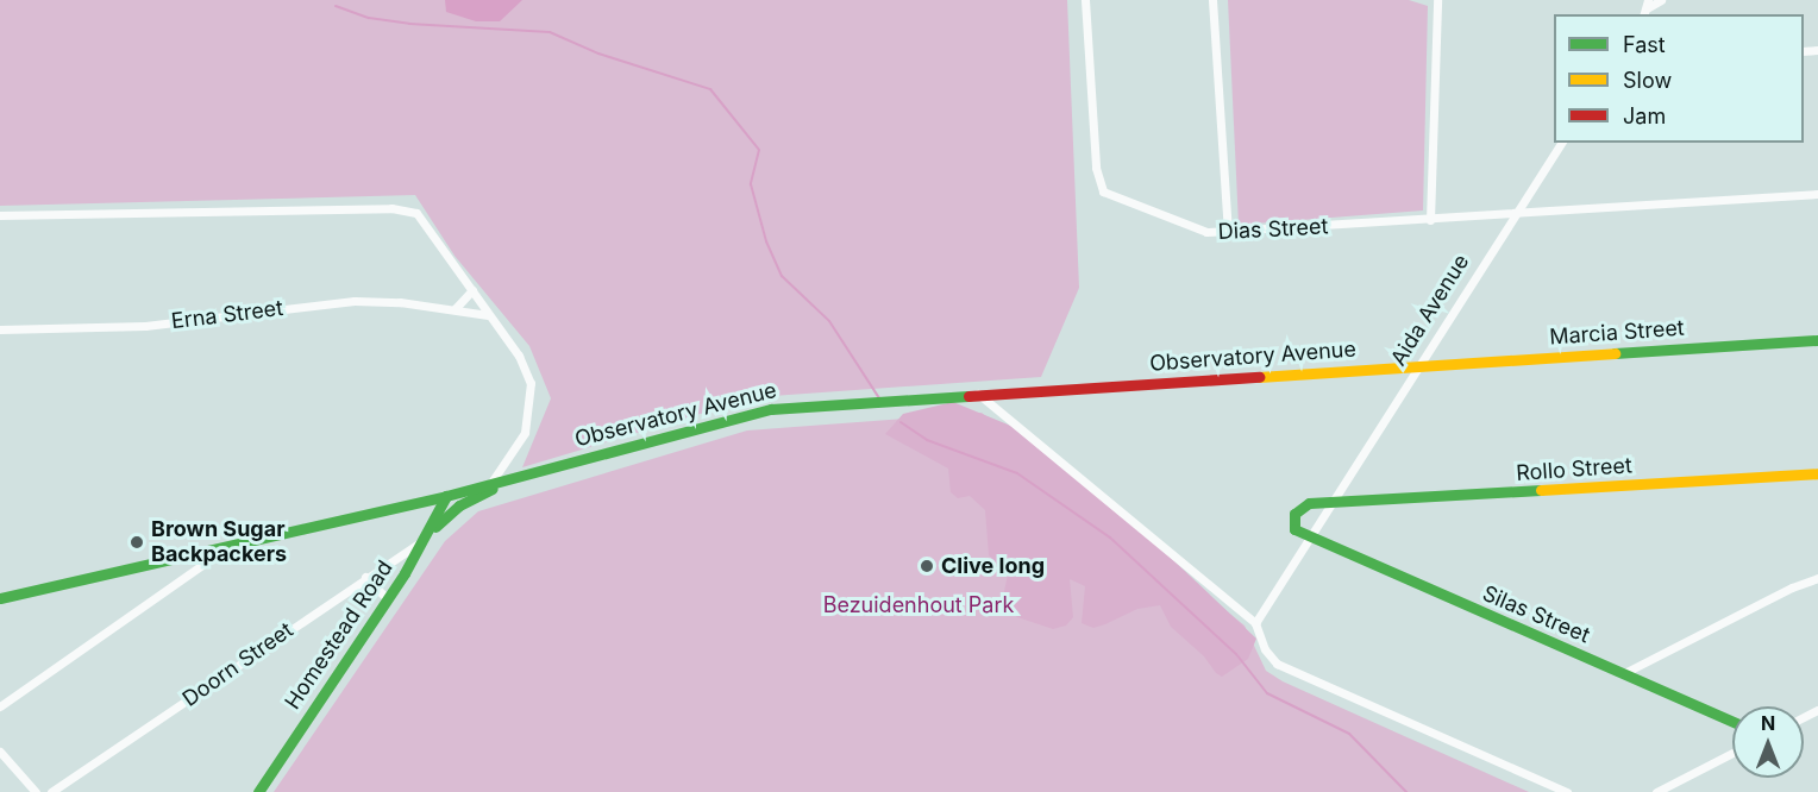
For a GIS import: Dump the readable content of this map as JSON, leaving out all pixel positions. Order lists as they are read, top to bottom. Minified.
{"streets":{"main road":["Marcia Street","Observatory Avenue","Rollo Street","Silas Street","Homestead Road"],"street":["Dias Street","Aida Avenue","Erna Street","Doorn Street"]},"crossings":[["Dias Street","Aida Avenue"],["Aida Avenue","Marcia Street"],["Aida Avenue","Observatory Avenue"],["Aida Avenue","Rollo Street"],["Aida Avenue","Silas Street"],["Marcia Street","Observatory Avenue"],["Observatory Avenue","Homestead Road"],["Homestead Road","Doorn Street"]],"parks":["Bezuidenhout Park"],"places":["Brown Sugar Backpackers","Clive long"],"legend":["Fast","Slow","Jam"],"north":"top"}
